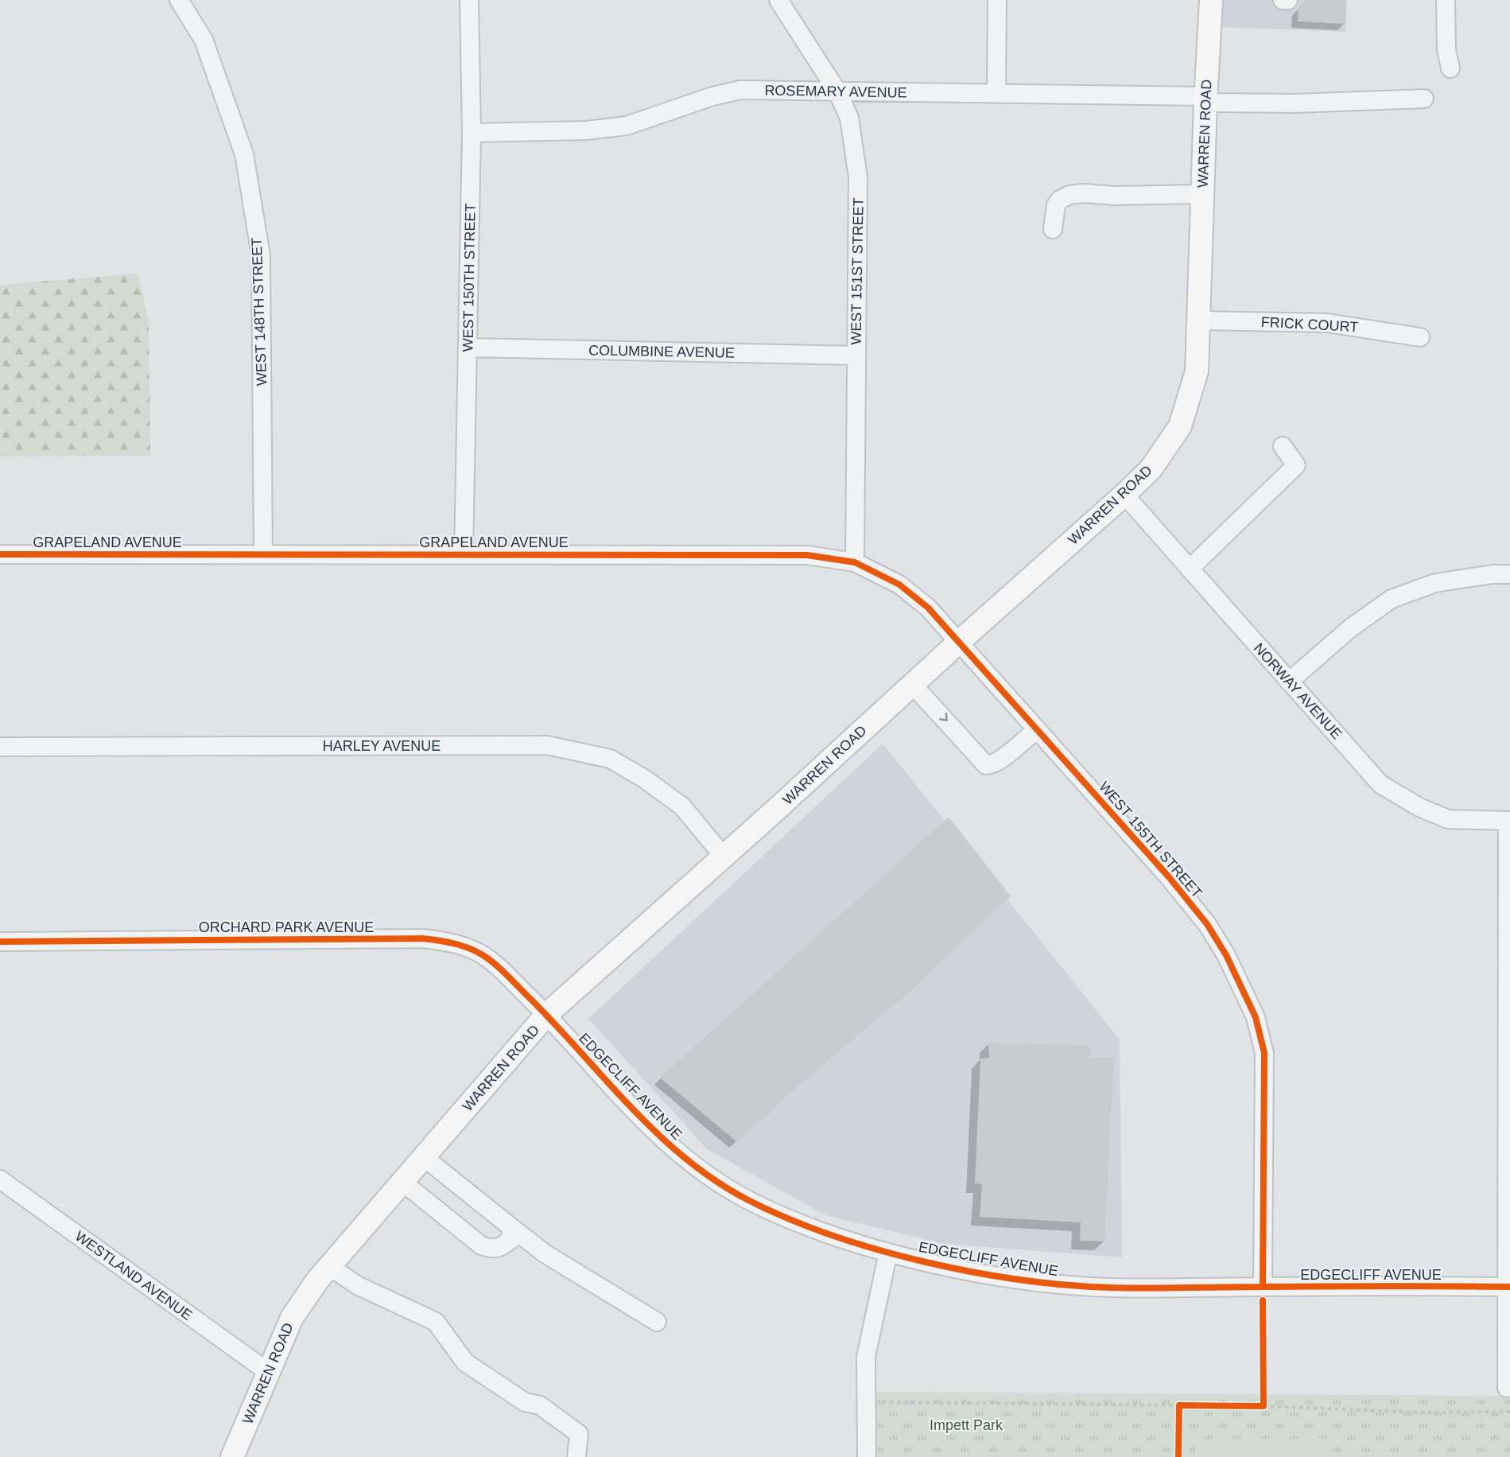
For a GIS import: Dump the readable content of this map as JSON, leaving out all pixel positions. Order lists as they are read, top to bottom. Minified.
{"streets":{"main road":["WARREN ROAD"],"street":["ROSEMARY AVENUE","WEST 151ST STREET","WEST 150TH STREET","WEST 148TH STREET","FRICK COURT","COLUMBINE AVENUE","GRAPELAND AVENUE","NORWAY AVENUE","HARLEY AVENUE","WEST 155TH STREET","ORCHARD PARK AVENUE","EDGECLIFF AVENUE","WESTLAND AVENUE"]},"crossings":[["ROSEMARY AVENUE","WARREN ROAD"],["ROSEMARY AVENUE","WEST 151ST STREET"],["ROSEMARY AVENUE","WEST 150TH STREET"],["WARREN ROAD","FRICK COURT"],["WARREN ROAD","GRAPELAND AVENUE"],["WARREN ROAD","NORWAY AVENUE"],["WARREN ROAD","HARLEY AVENUE"],["WARREN ROAD","WEST 155TH STREET"],["WARREN ROAD","ORCHARD PARK AVENUE"],["WARREN ROAD","EDGECLIFF AVENUE"],["WARREN ROAD","WESTLAND AVENUE"],["WEST 151ST STREET","COLUMBINE AVENUE"],["WEST 151ST STREET","GRAPELAND AVENUE"],["WEST 150TH STREET","COLUMBINE AVENUE"],["WEST 150TH STREET","GRAPELAND AVENUE"],["WEST 148TH STREET","GRAPELAND AVENUE"],["GRAPELAND AVENUE","WEST 155TH STREET"],["WEST 155TH STREET","EDGECLIFF AVENUE"],["ORCHARD PARK AVENUE","EDGECLIFF AVENUE"]],"parks":["Impett Park"]}
